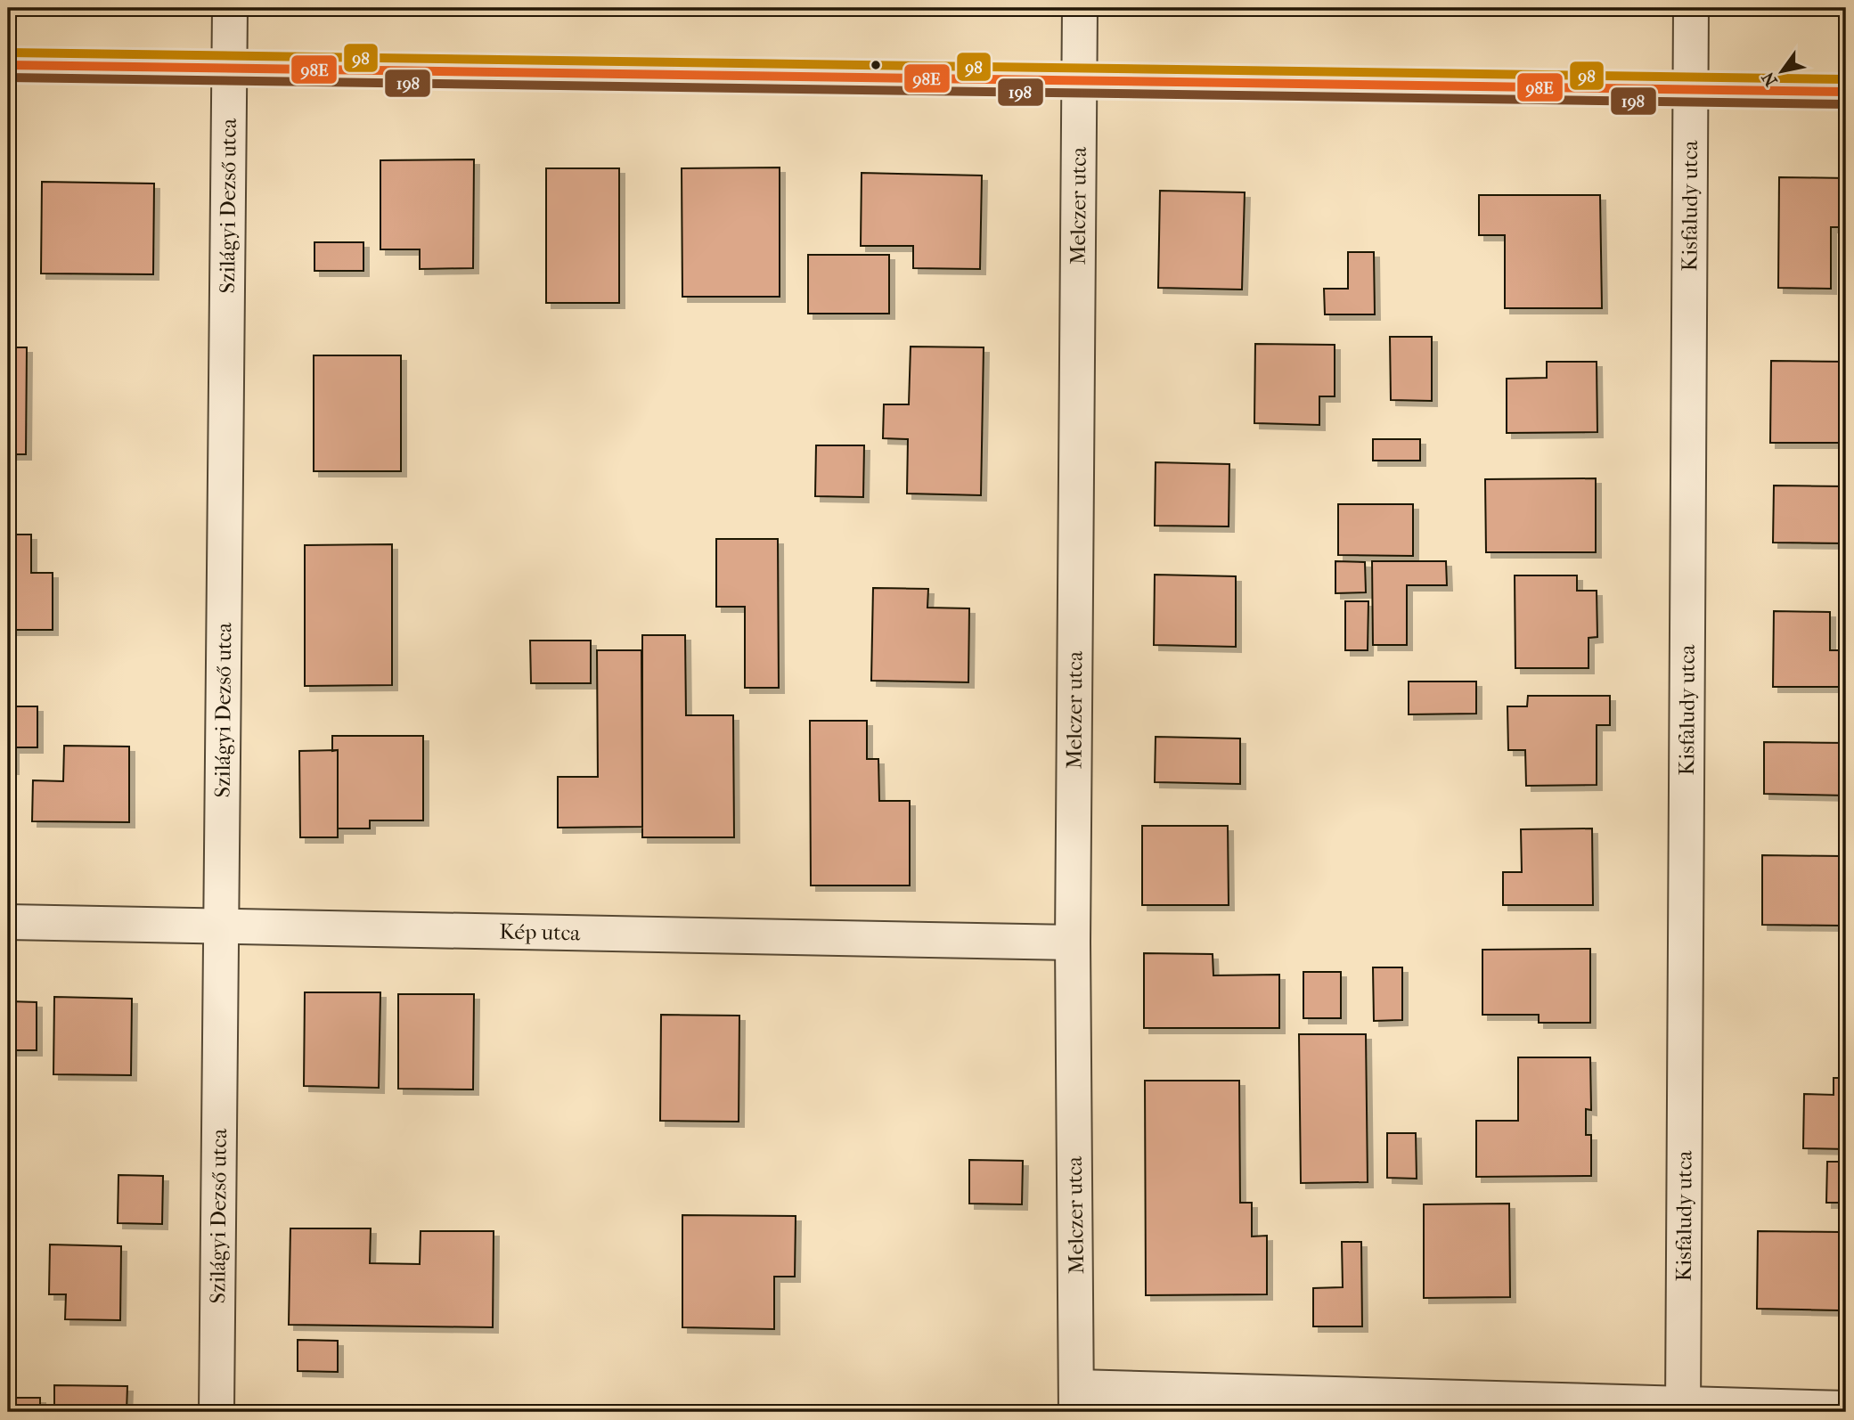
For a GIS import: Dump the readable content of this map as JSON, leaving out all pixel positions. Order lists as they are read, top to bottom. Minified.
{"streets":{"street":["Szilágyi Dezső utca","Melczer utca","Kisfaludy utca","Kép utca"]},"crossings":[["Szilágyi Dezső utca","Kép utca"],["Melczer utca","Kép utca"]],"lines":["transit line 98","transit line 98E","transit line 198"],"north":"bottom left"}
